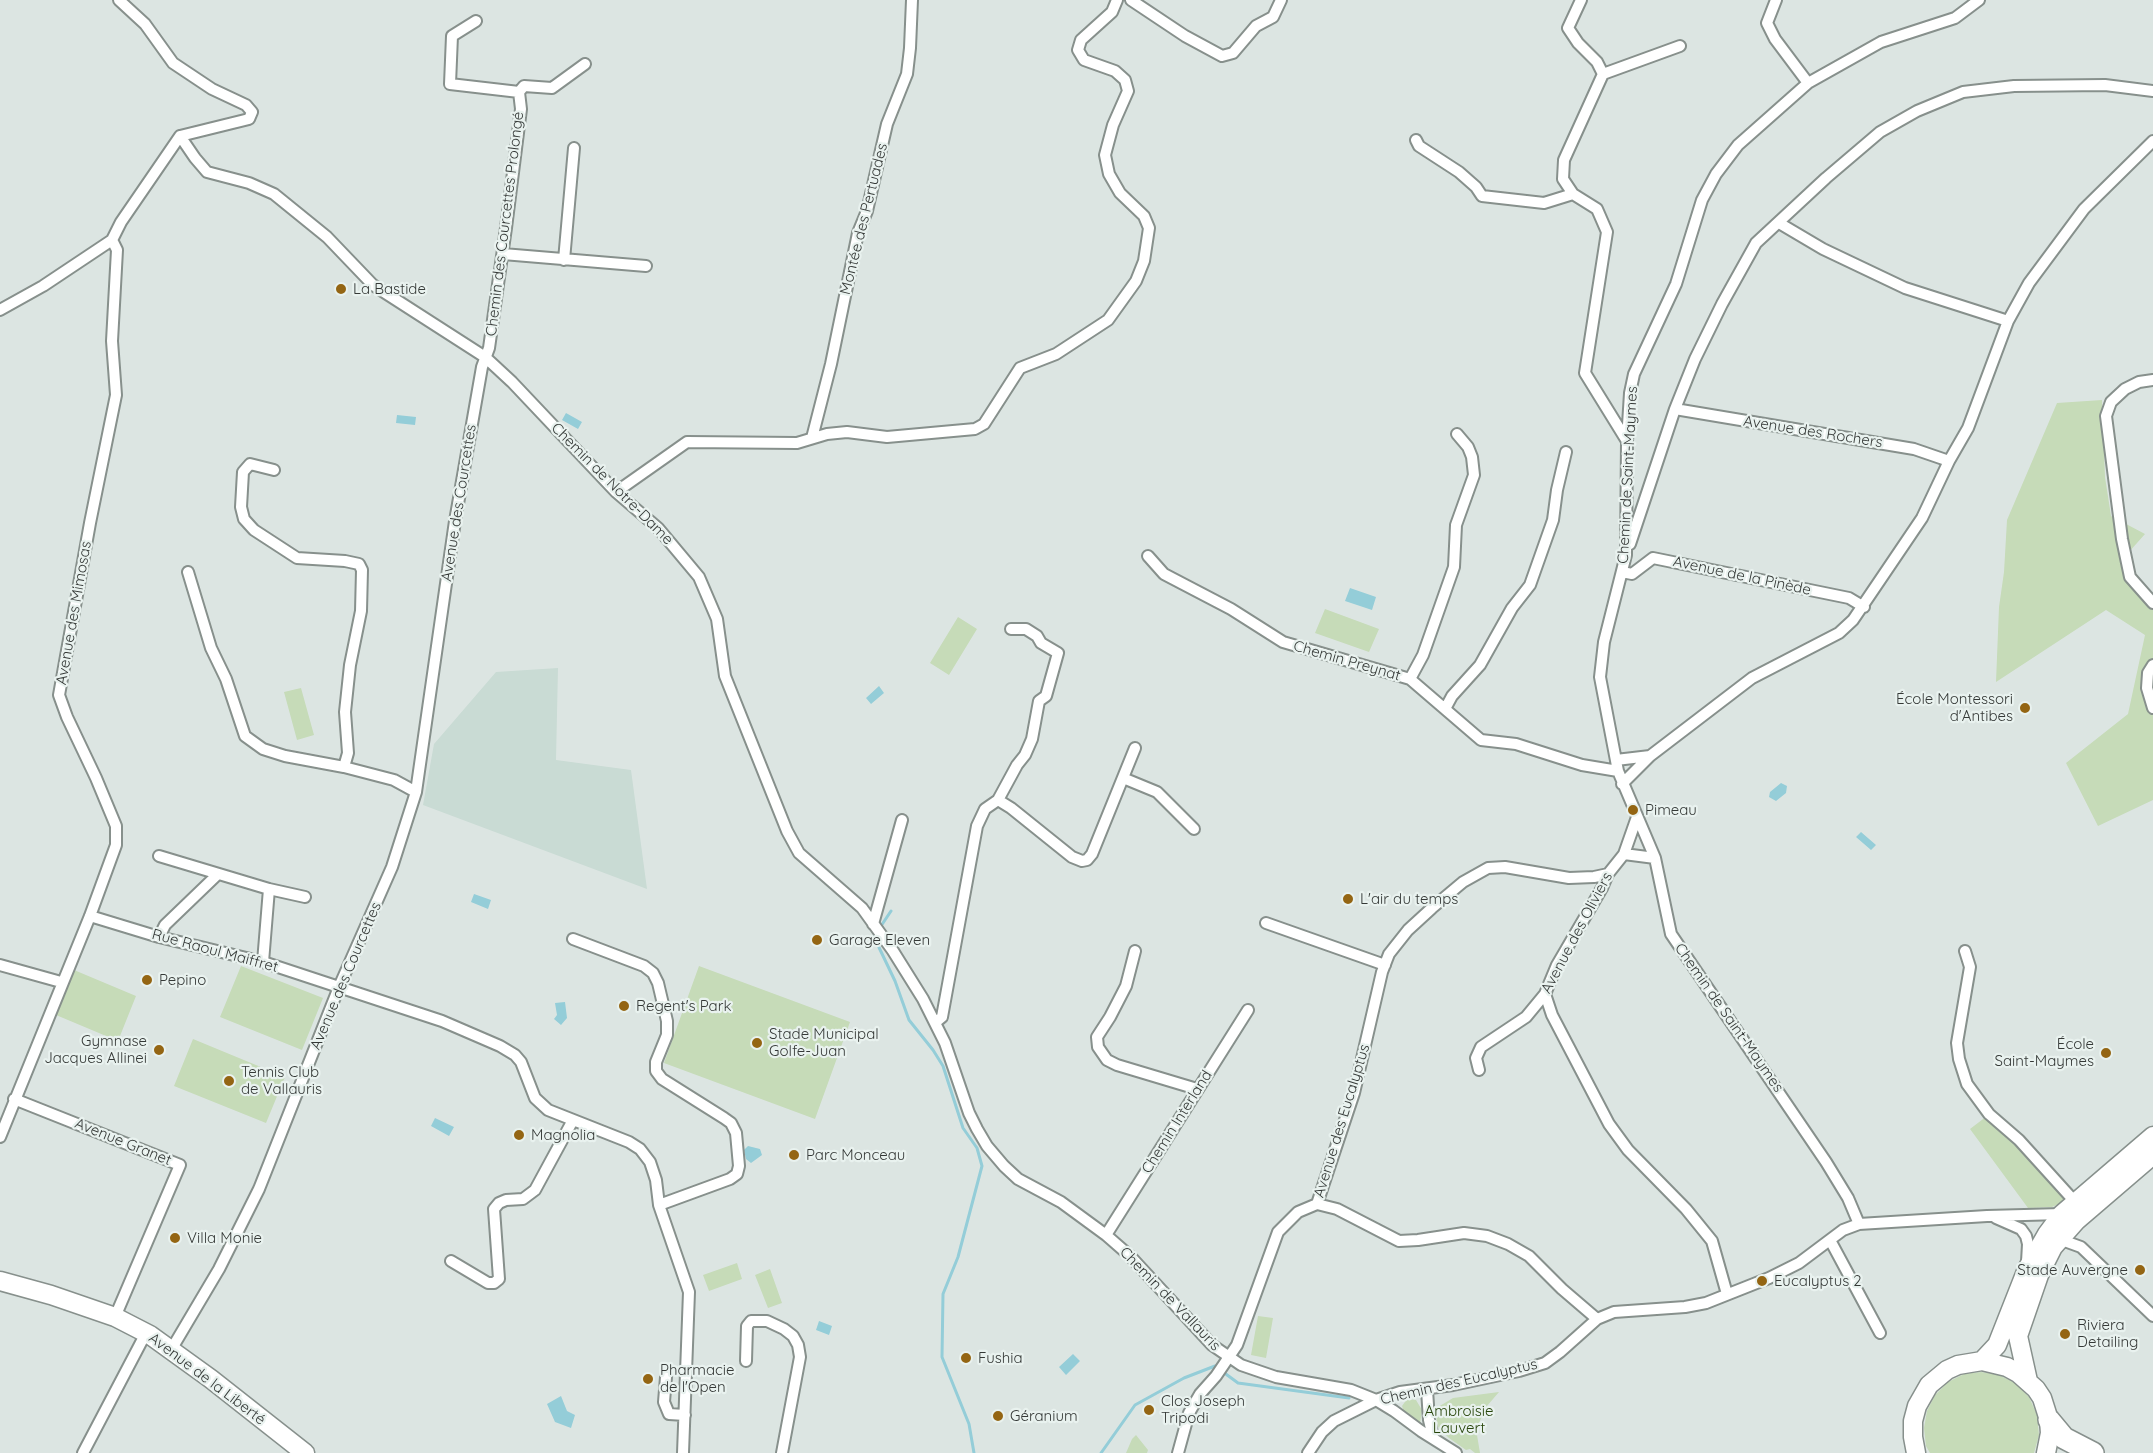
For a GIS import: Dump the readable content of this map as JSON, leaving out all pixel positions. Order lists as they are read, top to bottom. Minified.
{"streets":{"main road":["Avenue de la Liberté"],"street":["Montée des Pertuades","Chemin des Courcettes Prolongé","Avenue des Rochers","Chemin de Saint-Maymes","Chemin de Notre-Dame","Avenue des Courcettes","Avenue de la Pinède","Avenue des Mimosas","Chemin Preynat","Avenue des Oliviers","Rue Raoul Maiffret","Avenue des Eucalyptus","Chemin Interland","Avenue Granet","Chemin de Vallauris","Chemin des Eucalyptus"]},"crossings":[["Chemin des Courcettes Prolongé","Chemin de Notre-Dame"],["Chemin des Courcettes Prolongé","Avenue des Courcettes"],["Chemin de Saint-Maymes","Avenue de la Pinède"],["Chemin de Saint-Maymes","Chemin Preynat"],["Chemin de Saint-Maymes","Avenue des Oliviers"],["Chemin de Saint-Maymes","Chemin des Eucalyptus"],["Chemin de Notre-Dame","Avenue des Courcettes"],["Chemin de Notre-Dame","Chemin Interland"],["Chemin de Notre-Dame","Chemin de Vallauris"],["Avenue des Courcettes","Rue Raoul Maiffret"],["Avenue des Courcettes","Avenue de la Liberté"],["Avenue des Mimosas","Rue Raoul Maiffret"],["Avenue des Mimosas","Avenue Granet"],["Avenue des Oliviers","Avenue des Eucalyptus"],["Avenue des Oliviers","Chemin des Eucalyptus"],["Avenue des Eucalyptus","Chemin de Vallauris"],["Chemin Interland","Chemin de Vallauris"],["Avenue Granet","Avenue de la Liberté"],["Chemin de Vallauris","Chemin des Eucalyptus"]],"parks":["Ambroisie Lauvert"],"places":["La Bastide","École Montessori d'Antibes","Pimeau","L'air du temps","Garage Eleven","Pepino","Regent's Park","Stade Municipal Golfe-Juan","Gymnase Jacques Allinei","École Saint-Maymes","Tennis Club de Vallauris","Magnolia","Parc Monceau","Villa Monie","Stade Auvergne","Eucalyptus 2","Riviera Detailing","Fushia","Pharmacie de l'Open","Clos Joseph Tripodi","Géranium"]}
